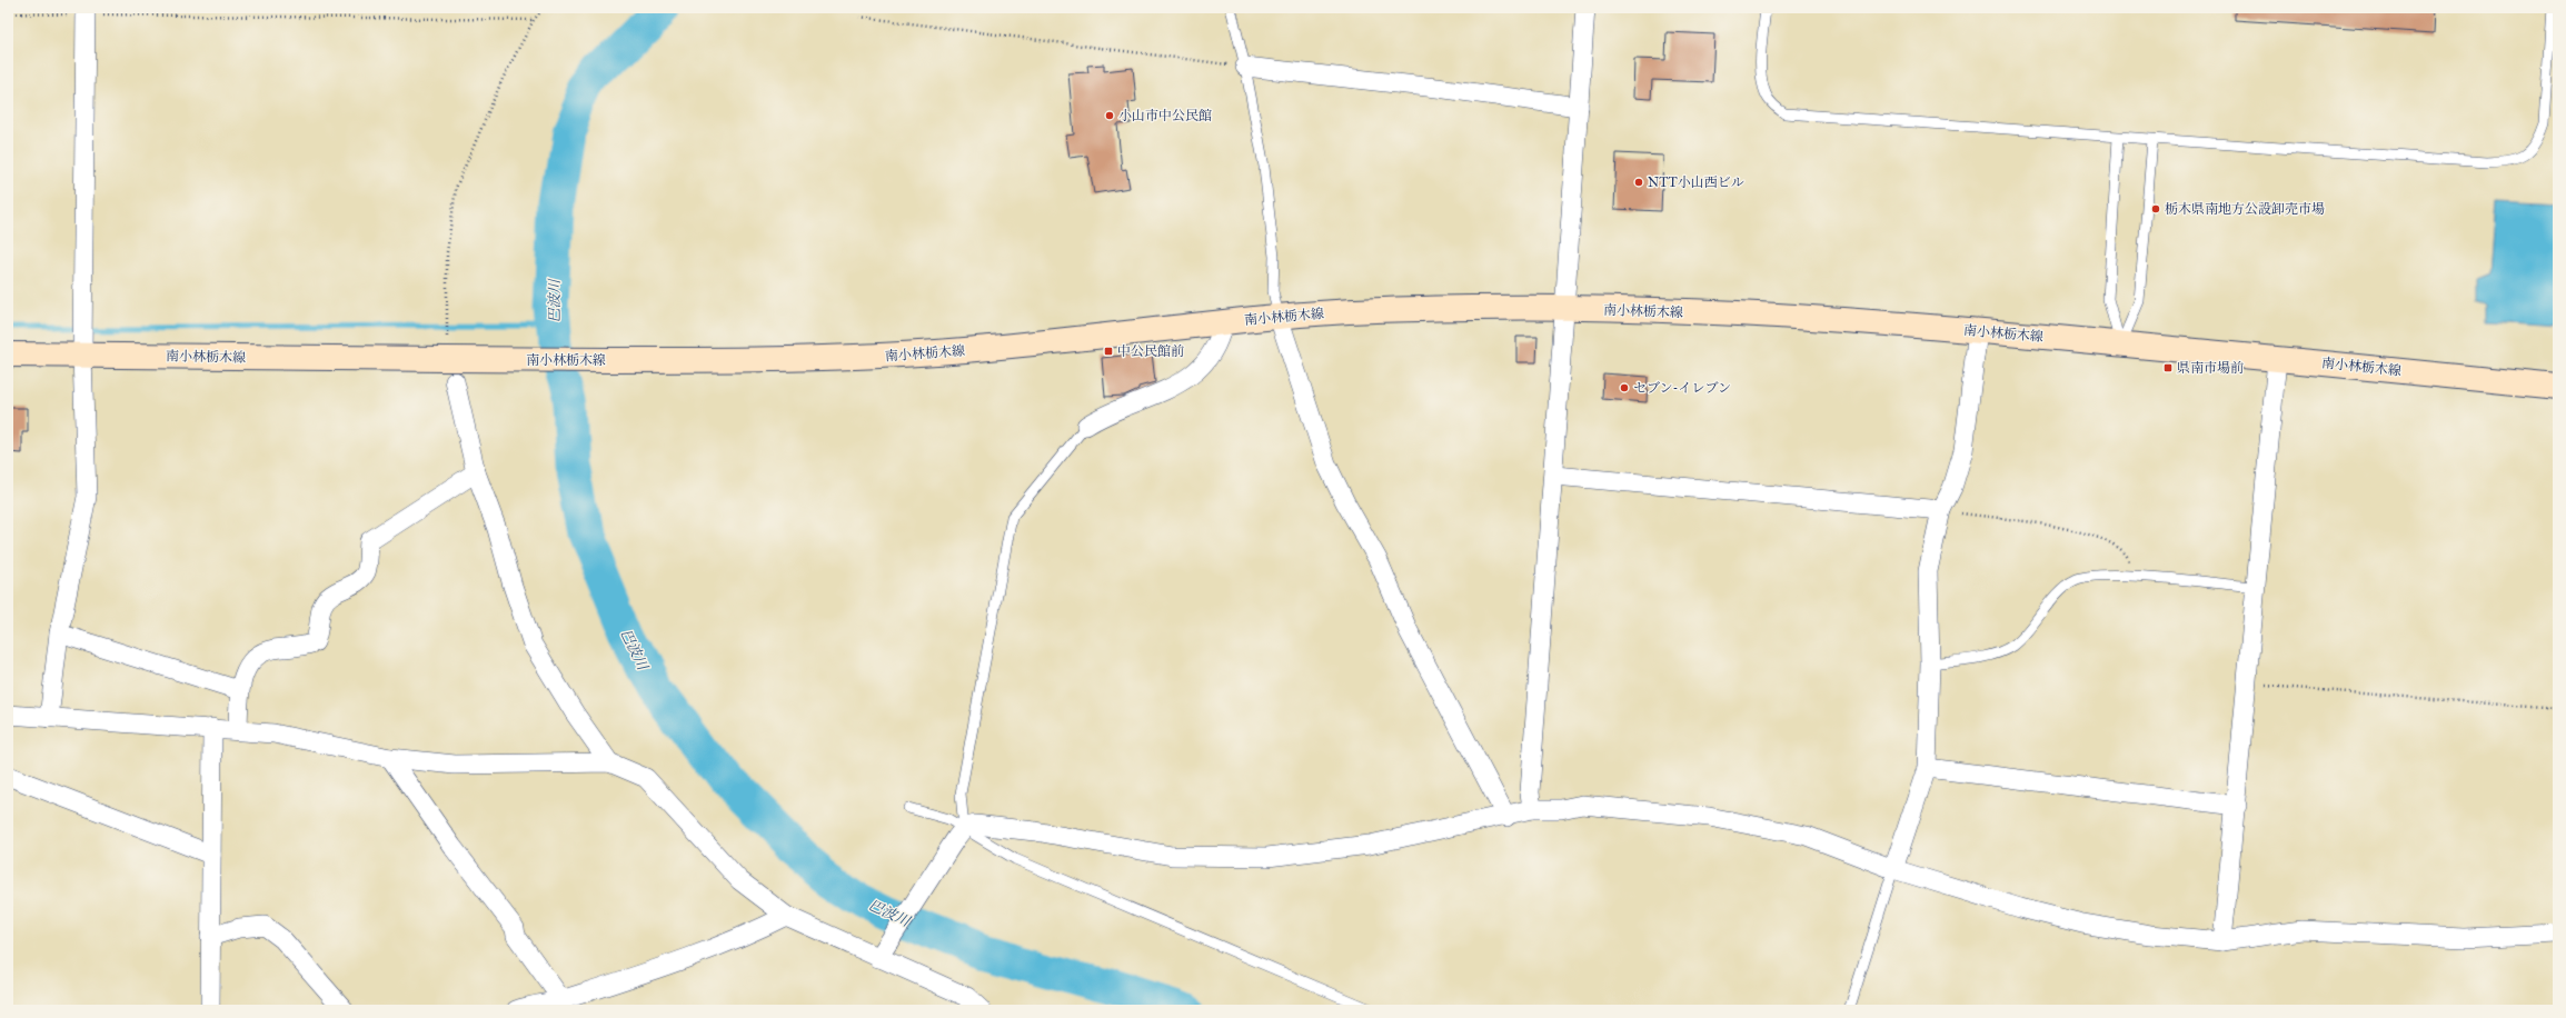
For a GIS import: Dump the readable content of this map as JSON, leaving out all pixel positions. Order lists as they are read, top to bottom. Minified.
{"streets":{"main road":["南小林栃木線"]},"water":["巴波川"],"places":{"other":["小山市中公民館","NTT小山西ビル","栃木県南地方公設卸売市場","セブン-イレブン"],"transit":["中公民館前","県南市場前"]}}
